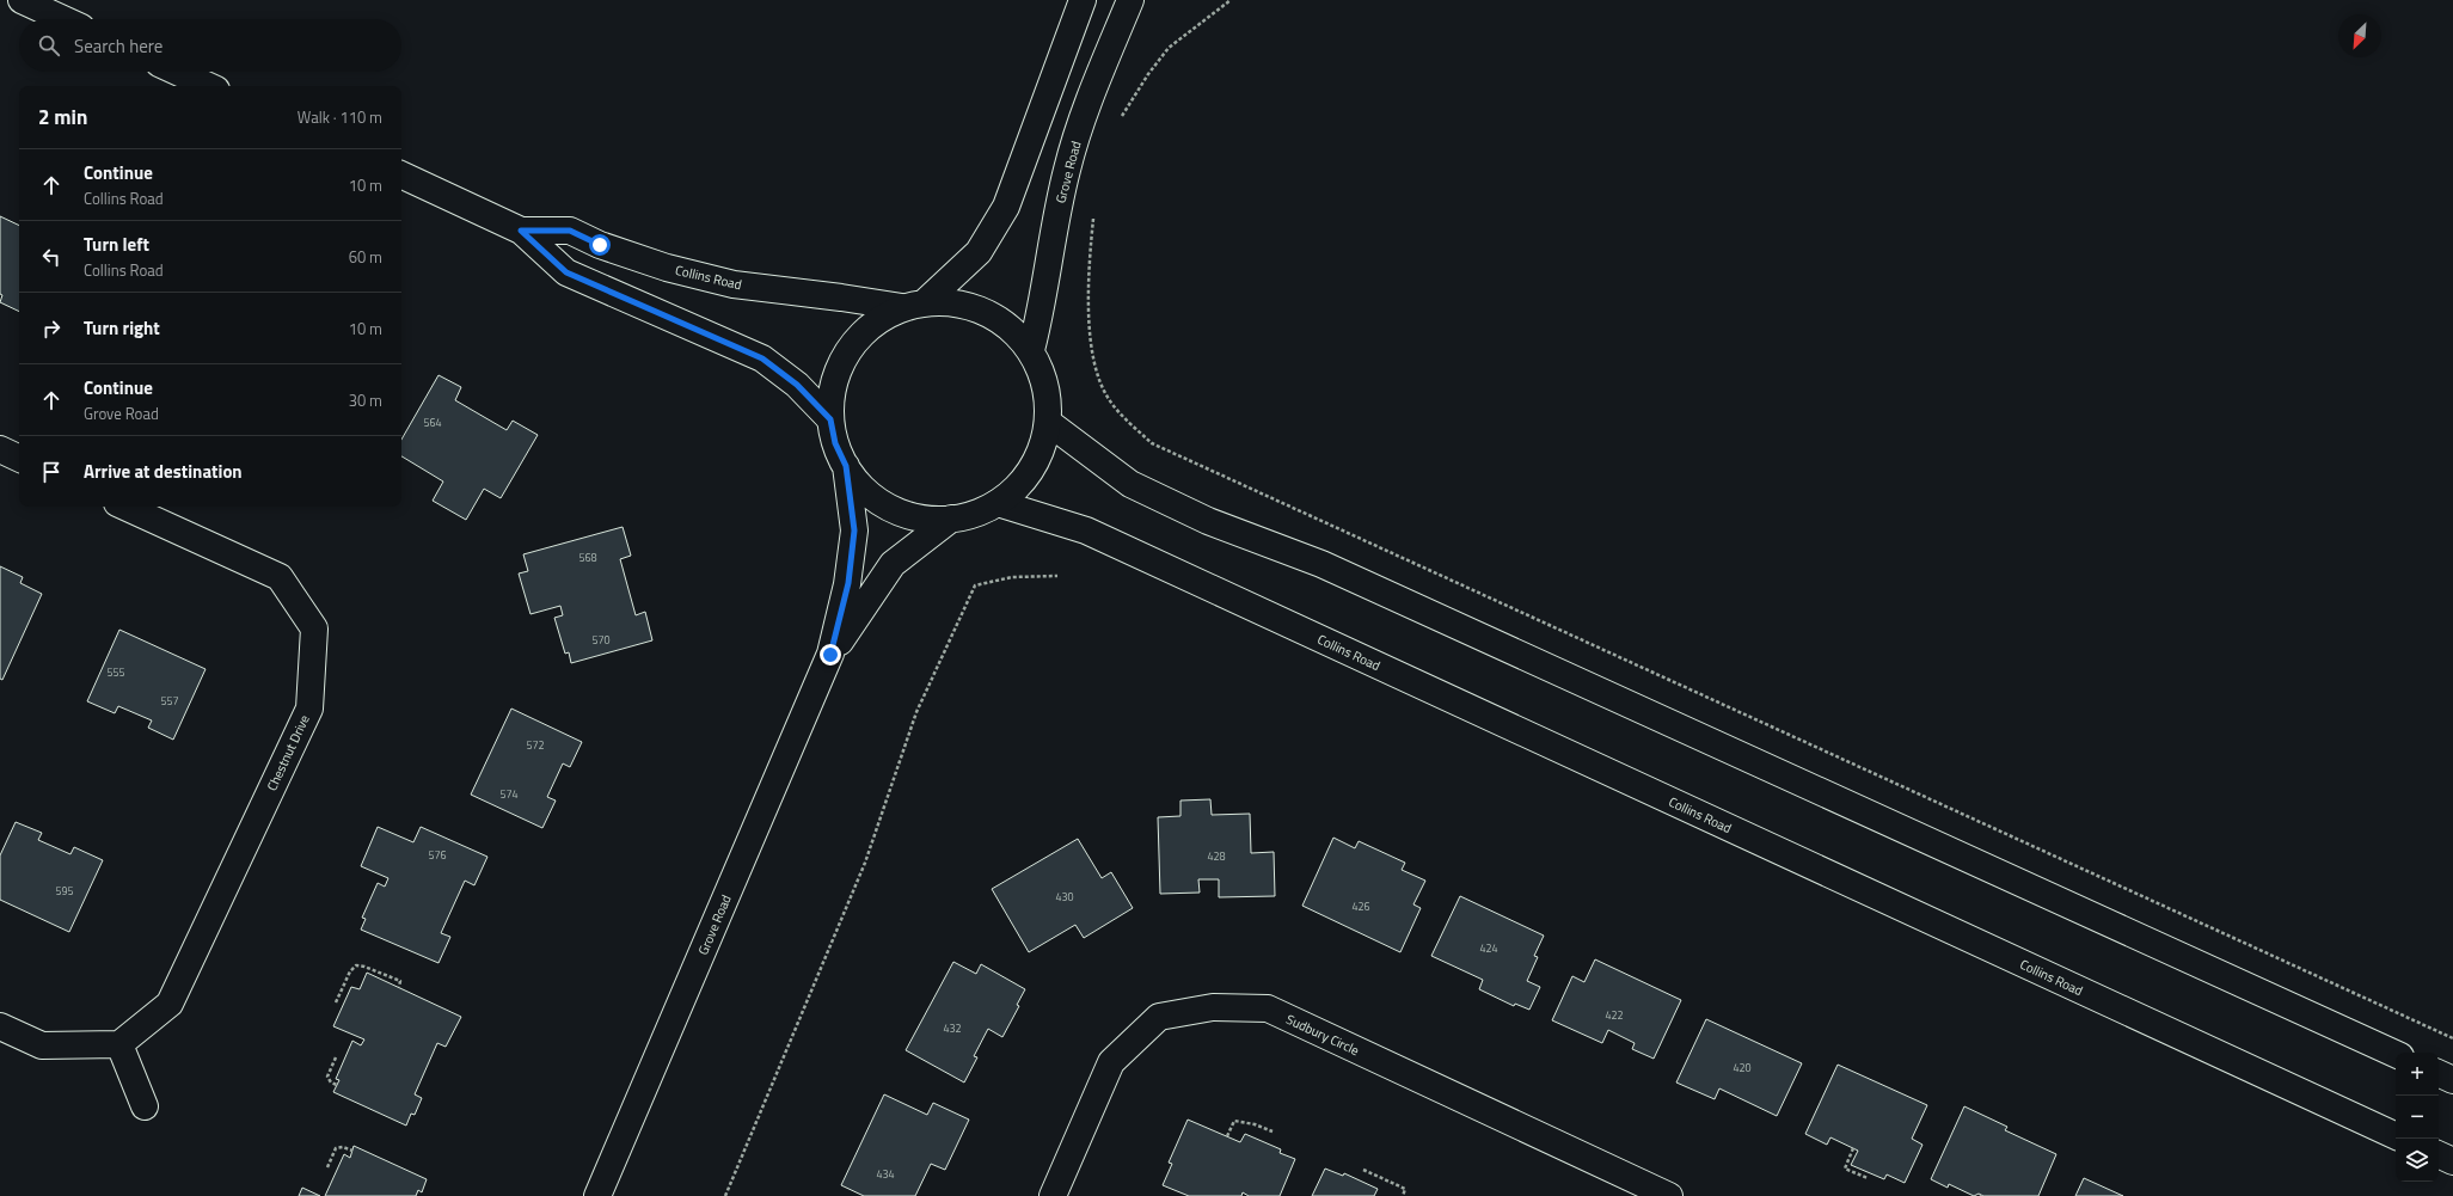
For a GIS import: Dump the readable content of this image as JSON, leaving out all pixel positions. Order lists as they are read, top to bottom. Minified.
{"streets":{"street":["Grove Road","Collins Road","Chestnut Drive","Sudbury Circle"]},"house_numbers":["564","568","570","555","557","572","574","576","428","595","430","426","424","422","432","420","434"],"north":"bottom left","page":{"search":"Search here","heading":["2 min","Walk · 110 m"],"list":[["Continue","Collins Road","10 m"],["Turn left","Collins Road","60 m"],["Turn right","10 m"],["Continue","Grove Road","30 m"],"Arrive at destination"],"map_buttons":["+","−"]}}
